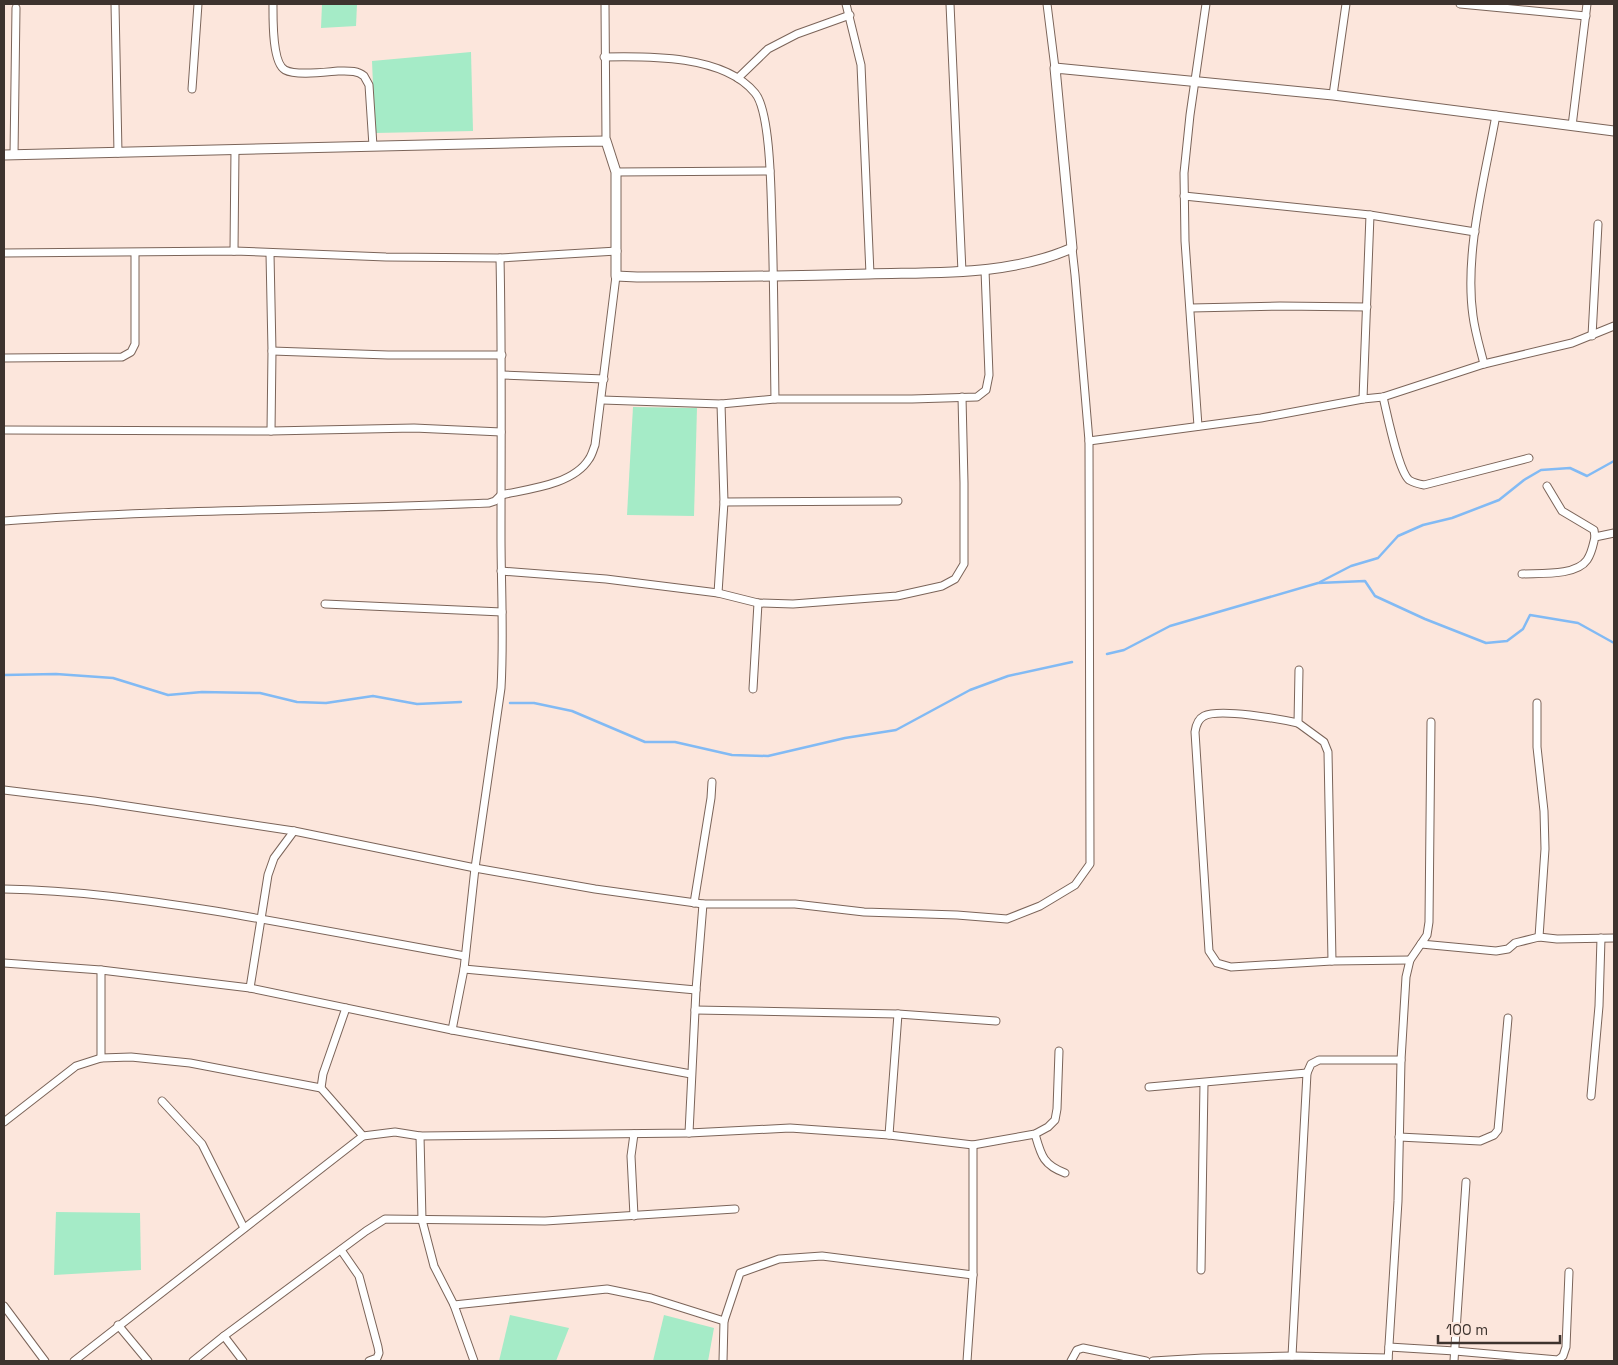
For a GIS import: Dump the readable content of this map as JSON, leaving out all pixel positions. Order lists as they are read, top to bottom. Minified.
{"scale_bar":"100 m"}
